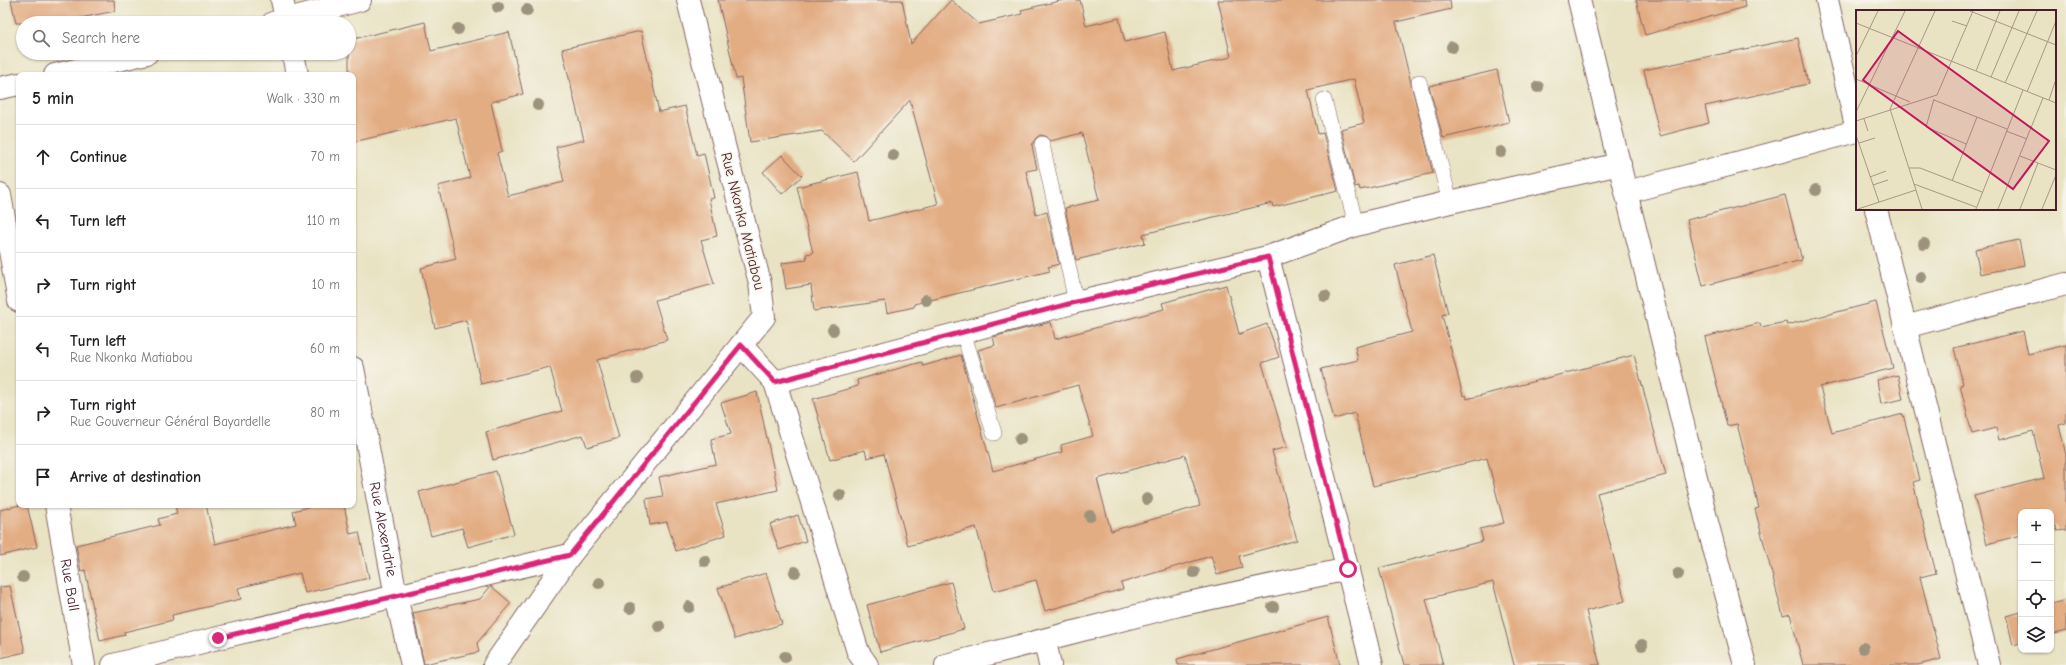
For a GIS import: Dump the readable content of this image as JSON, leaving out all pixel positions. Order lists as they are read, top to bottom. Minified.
{"streets":{"street":["Rue Nkonka Matiabou","Rue Alexendrie","Rue Ball"]},"page":{"search":"Search here","heading":["5 min","Walk · 330 m"],"list":[["Continue","70 m"],["Turn left","110 m"],["Turn right","10 m"],["Turn left","Rue Nkonka Matiabou","60 m"],["Turn right","Rue Gouverneur Général Bayardelle","80 m"],"Arrive at destination"],"map_buttons":["+","−"]}}
